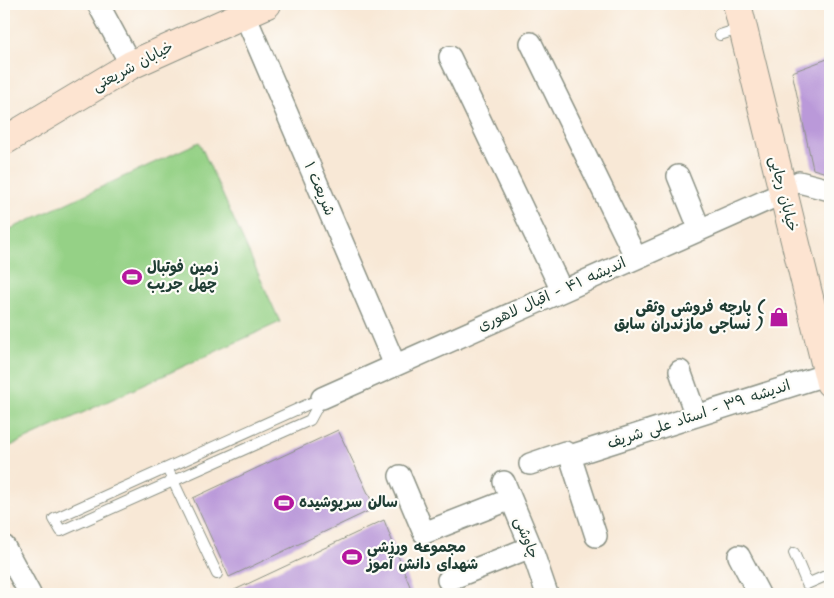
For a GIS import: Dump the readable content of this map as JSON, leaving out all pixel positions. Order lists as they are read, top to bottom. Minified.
{"streets":{"main road":["خیابان شریعتی","خیابان رجایی"],"street":["شریعت ۱","اندیشه ۴۱ - اقبال لاهوری","اندیشه ۳۹ - استاد علی شریف","چاوشی"]},"crossings":[["خیابان شریعتی","شریعت ۱"],["شریعت ۱","اندیشه ۴۱ - اقبال لاهوری"],["خیابان رجایی","اندیشه ۴۱ - اقبال لاهوری"],["خیابان رجایی","اندیشه ۳۹ - استاد علی شریف"]],"places":{"sports":["زمین فوتبال چهل جریب","سالن سرپوشیده","مجموعه ورزشی شهدای دانش آموز"],"shop":["پارچه فروشی وثقی ( نساجی مازندران سابق )"]}}
